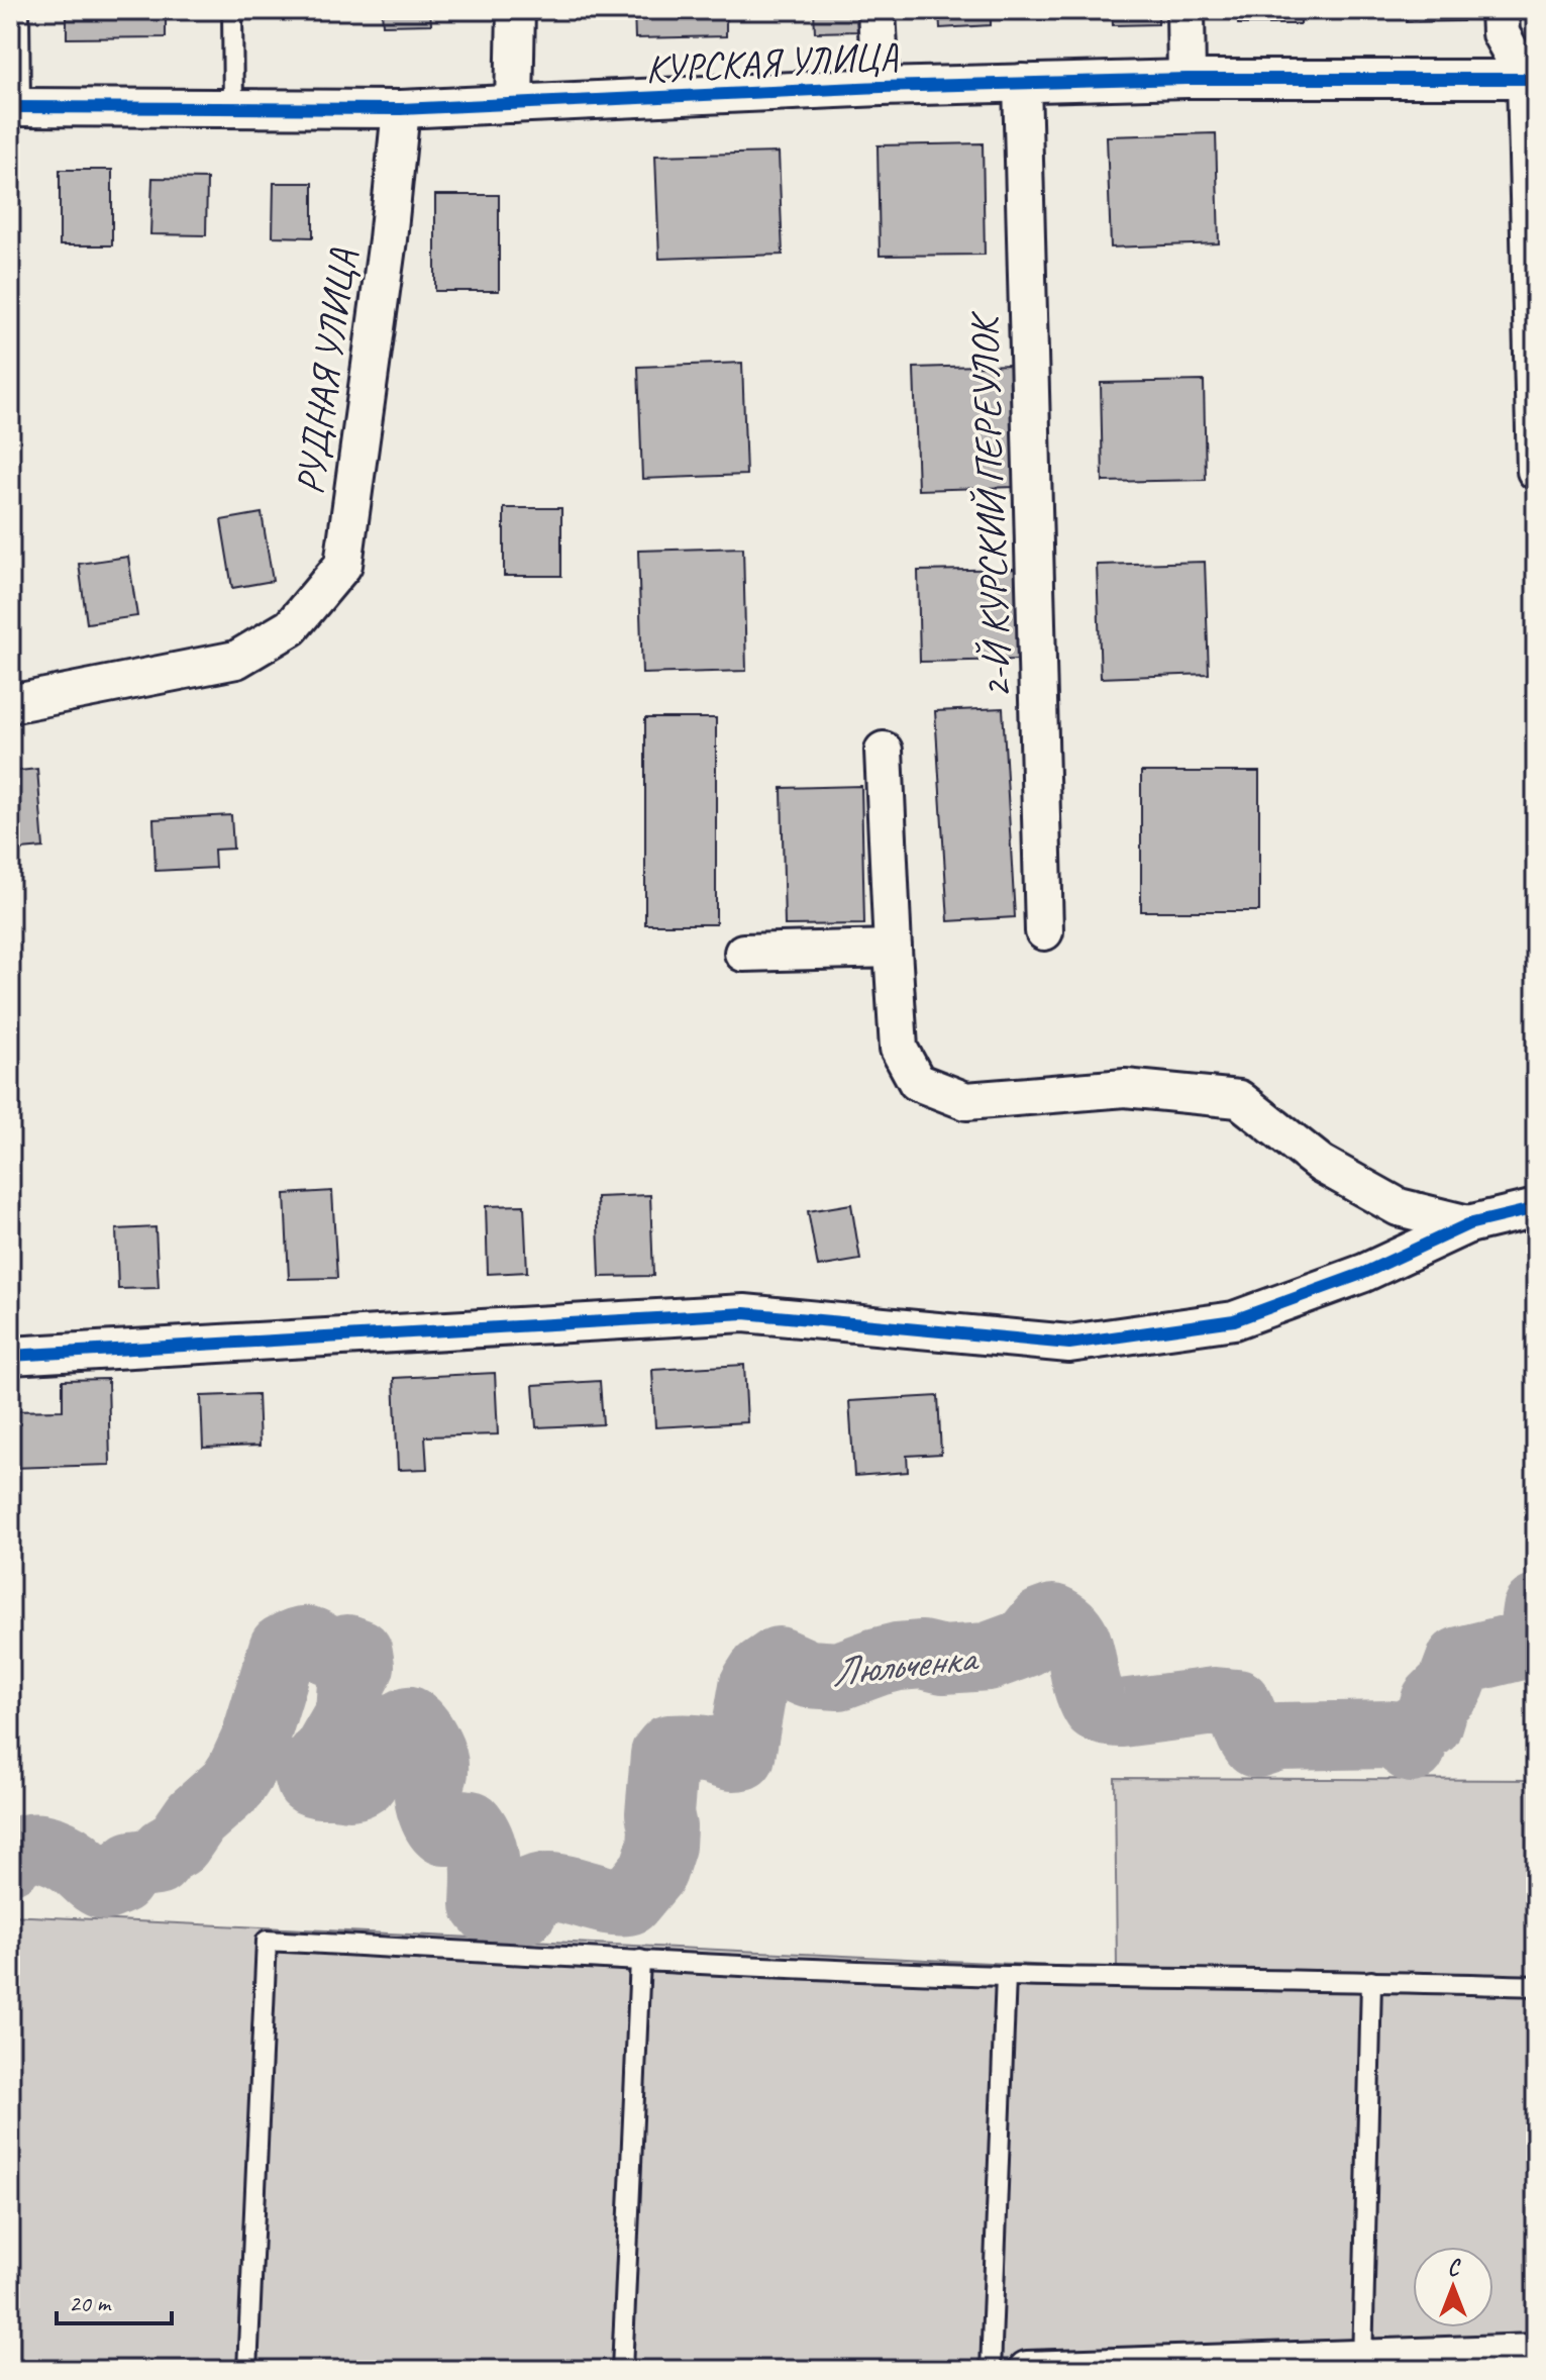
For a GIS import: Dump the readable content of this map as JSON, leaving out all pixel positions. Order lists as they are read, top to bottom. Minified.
{"streets":{"street":["КУРСКАЯ УЛИЦА","РУДНАЯ УЛИЦА","2-Й КУРСКИЙ ПЕРЕУЛОК"]},"crossings":[["КУРСКАЯ УЛИЦА","РУДНАЯ УЛИЦА"],["КУРСКАЯ УЛИЦА","2-Й КУРСКИЙ ПЕРЕУЛОК"]],"water":["Люльченка"],"scale_bar":"20 m","north":"top"}
